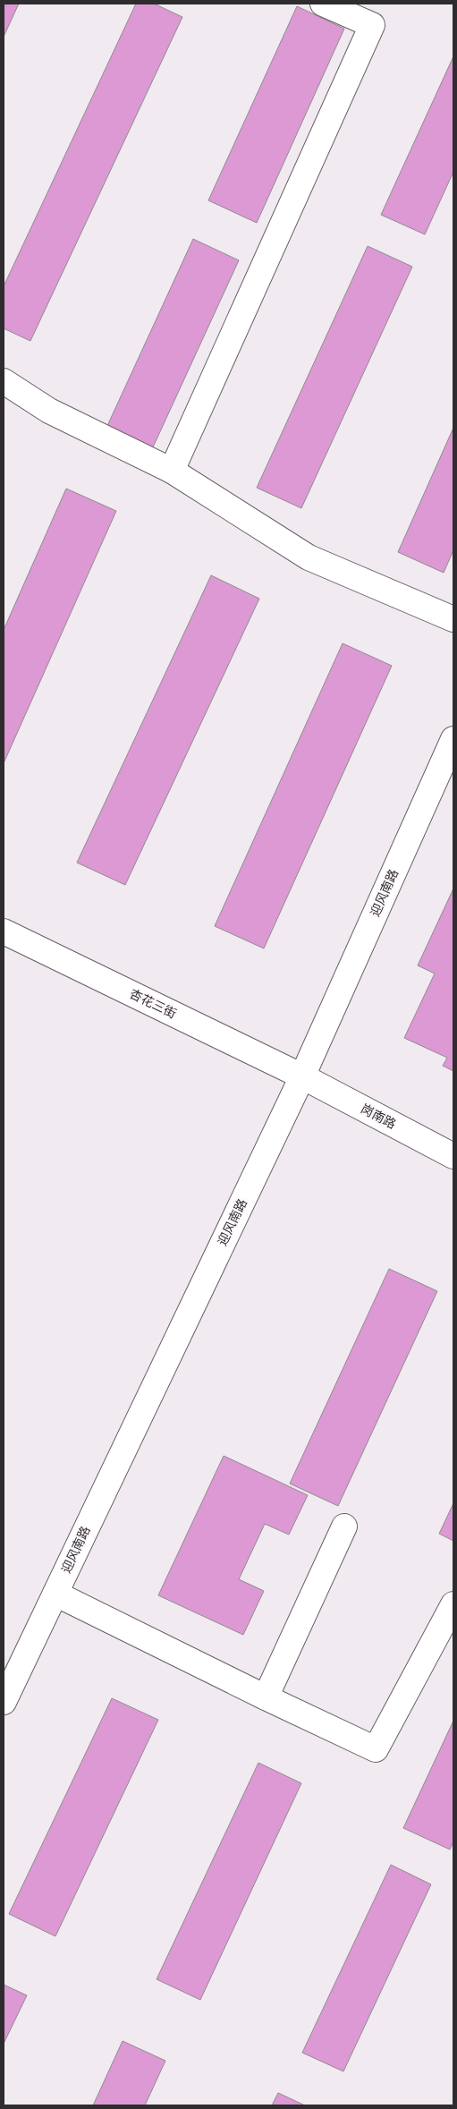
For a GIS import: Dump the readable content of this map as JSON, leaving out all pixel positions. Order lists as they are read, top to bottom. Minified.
{"streets":{"street":["迎风南路","杏花三街","岗南路"]},"crossings":[["迎风南路","杏花三街"],["迎风南路","岗南路"],["杏花三街","岗南路"]]}
